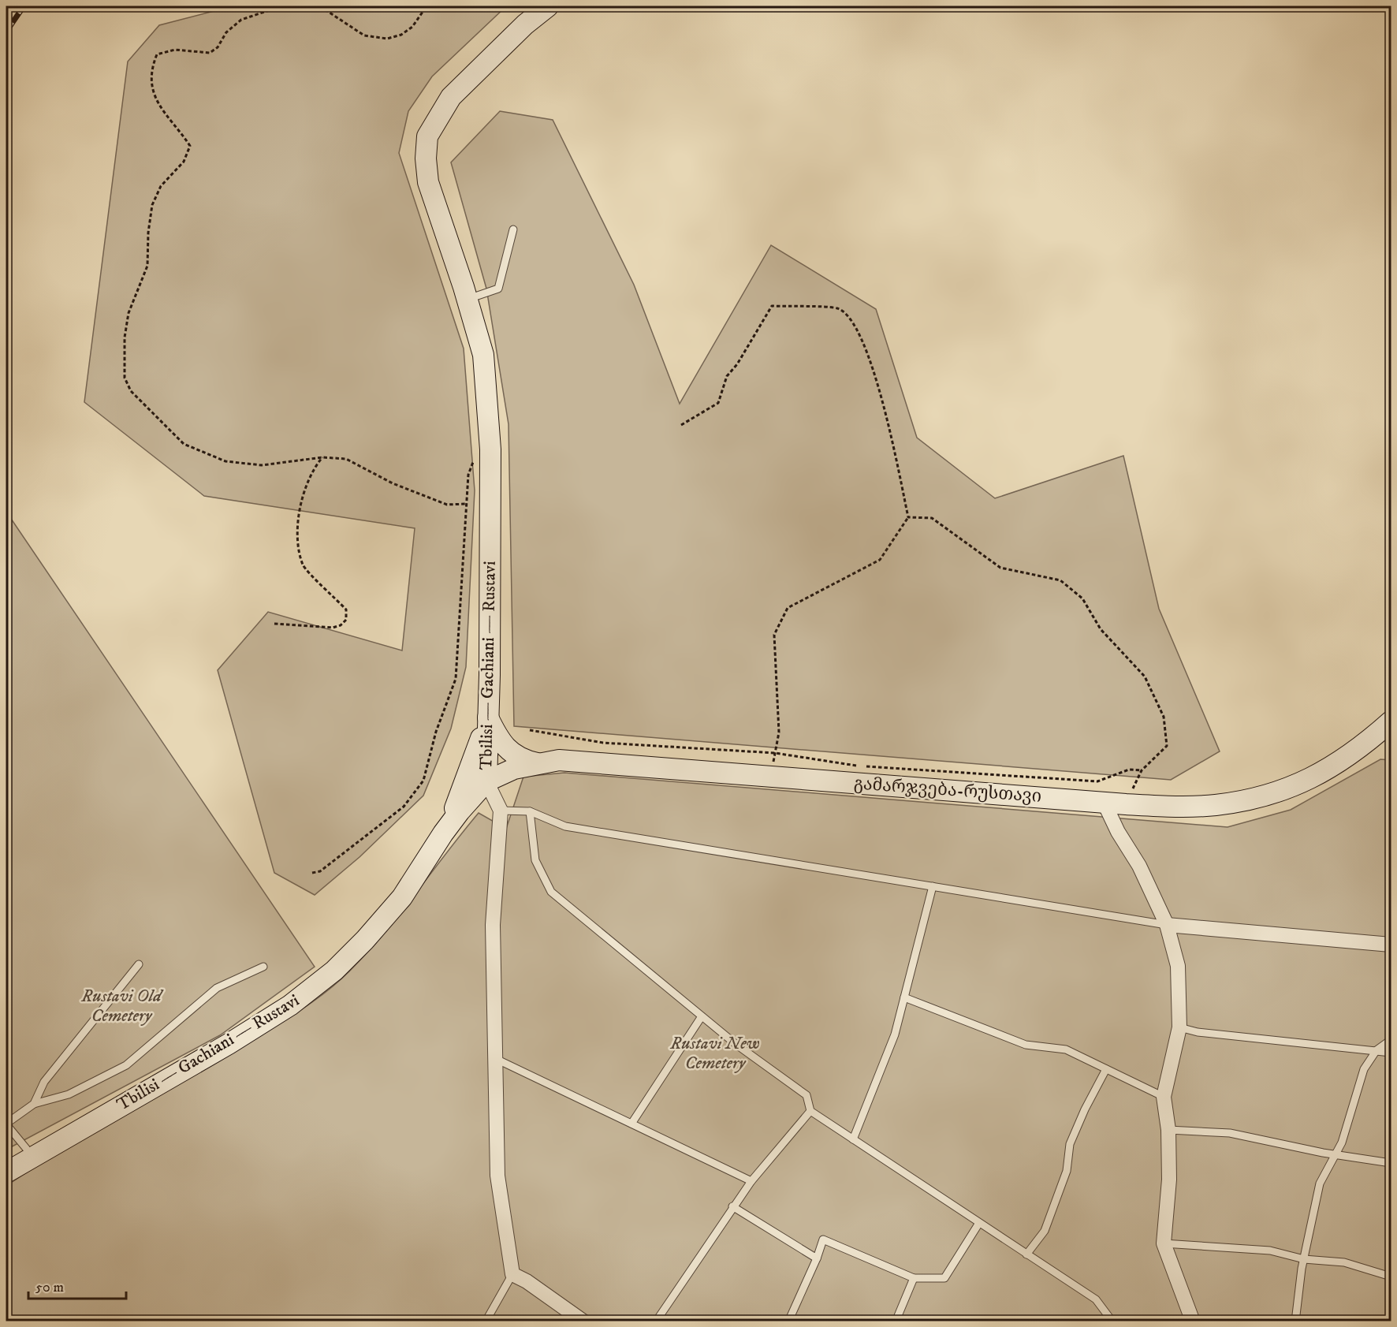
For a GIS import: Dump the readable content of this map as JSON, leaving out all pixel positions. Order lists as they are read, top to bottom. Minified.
{"streets":{"main road":["Tbilisi — Gachiani — Rustavi","გამარჯვება-რუსთავი"]},"crossings":[["Tbilisi — Gachiani — Rustavi","გამარჯვება-რუსთავი"]],"parks":["Rustavi Old Cemetery","Rustavi New Cemetery"],"scale_bar":"50 m"}
